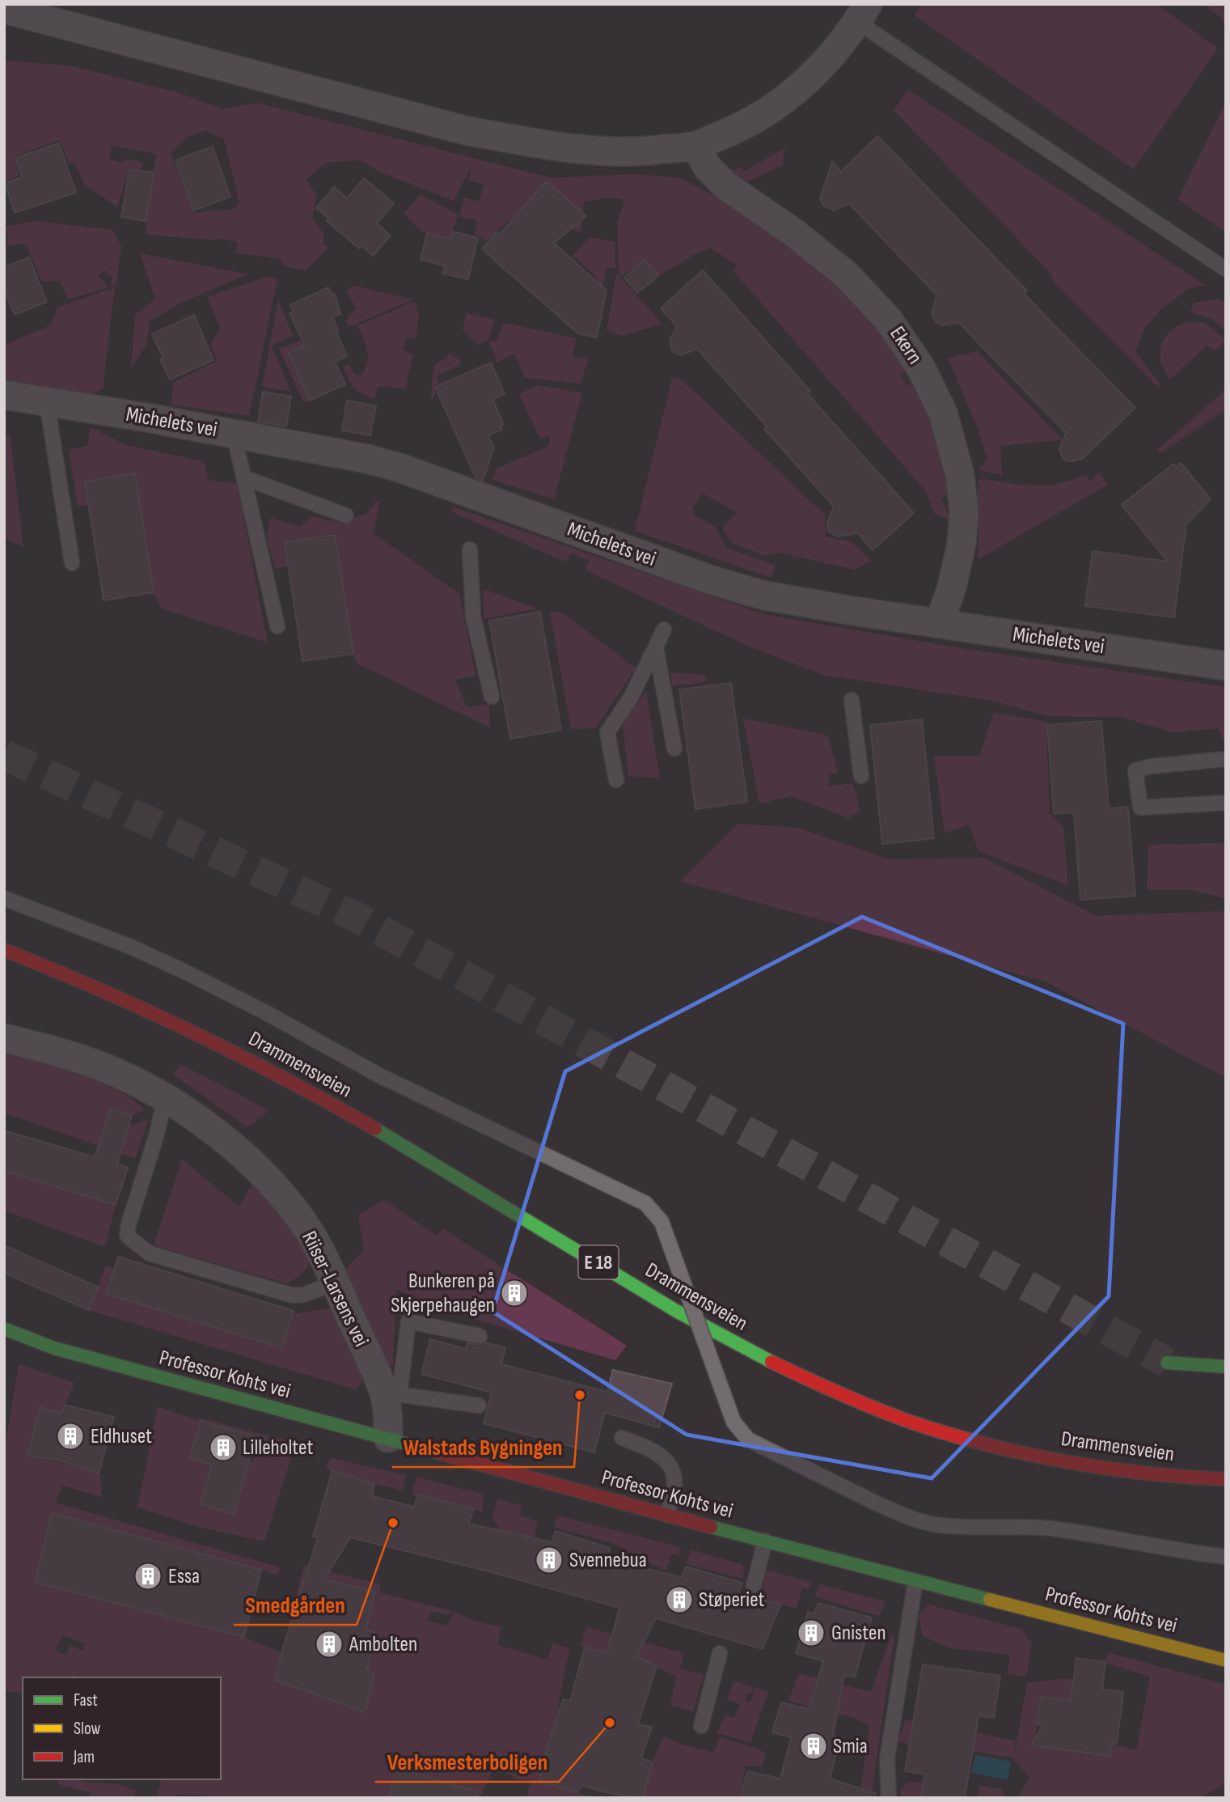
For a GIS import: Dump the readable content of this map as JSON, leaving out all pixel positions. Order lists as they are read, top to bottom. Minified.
{"streets":{"main road":["Drammensveien","E 18","Professor Kohts vei"],"street":["Ekern","Michelets vei","Riiser-Larsens vei"]},"crossings":[["Ekern","Michelets vei"],["Riiser-Larsens vei","Professor Kohts vei"]],"places":{"building":["Bunkeren på Skjerpehaugen","Eldhuset","Lilleholtet","Svennebua","Essa","Støperiet","Gnisten","Ambolten","Smia"],"other":["Walstads Bygningen","Smedgården","Verksmesterboligen"]},"legend":["Fast","Slow","Jam"]}
